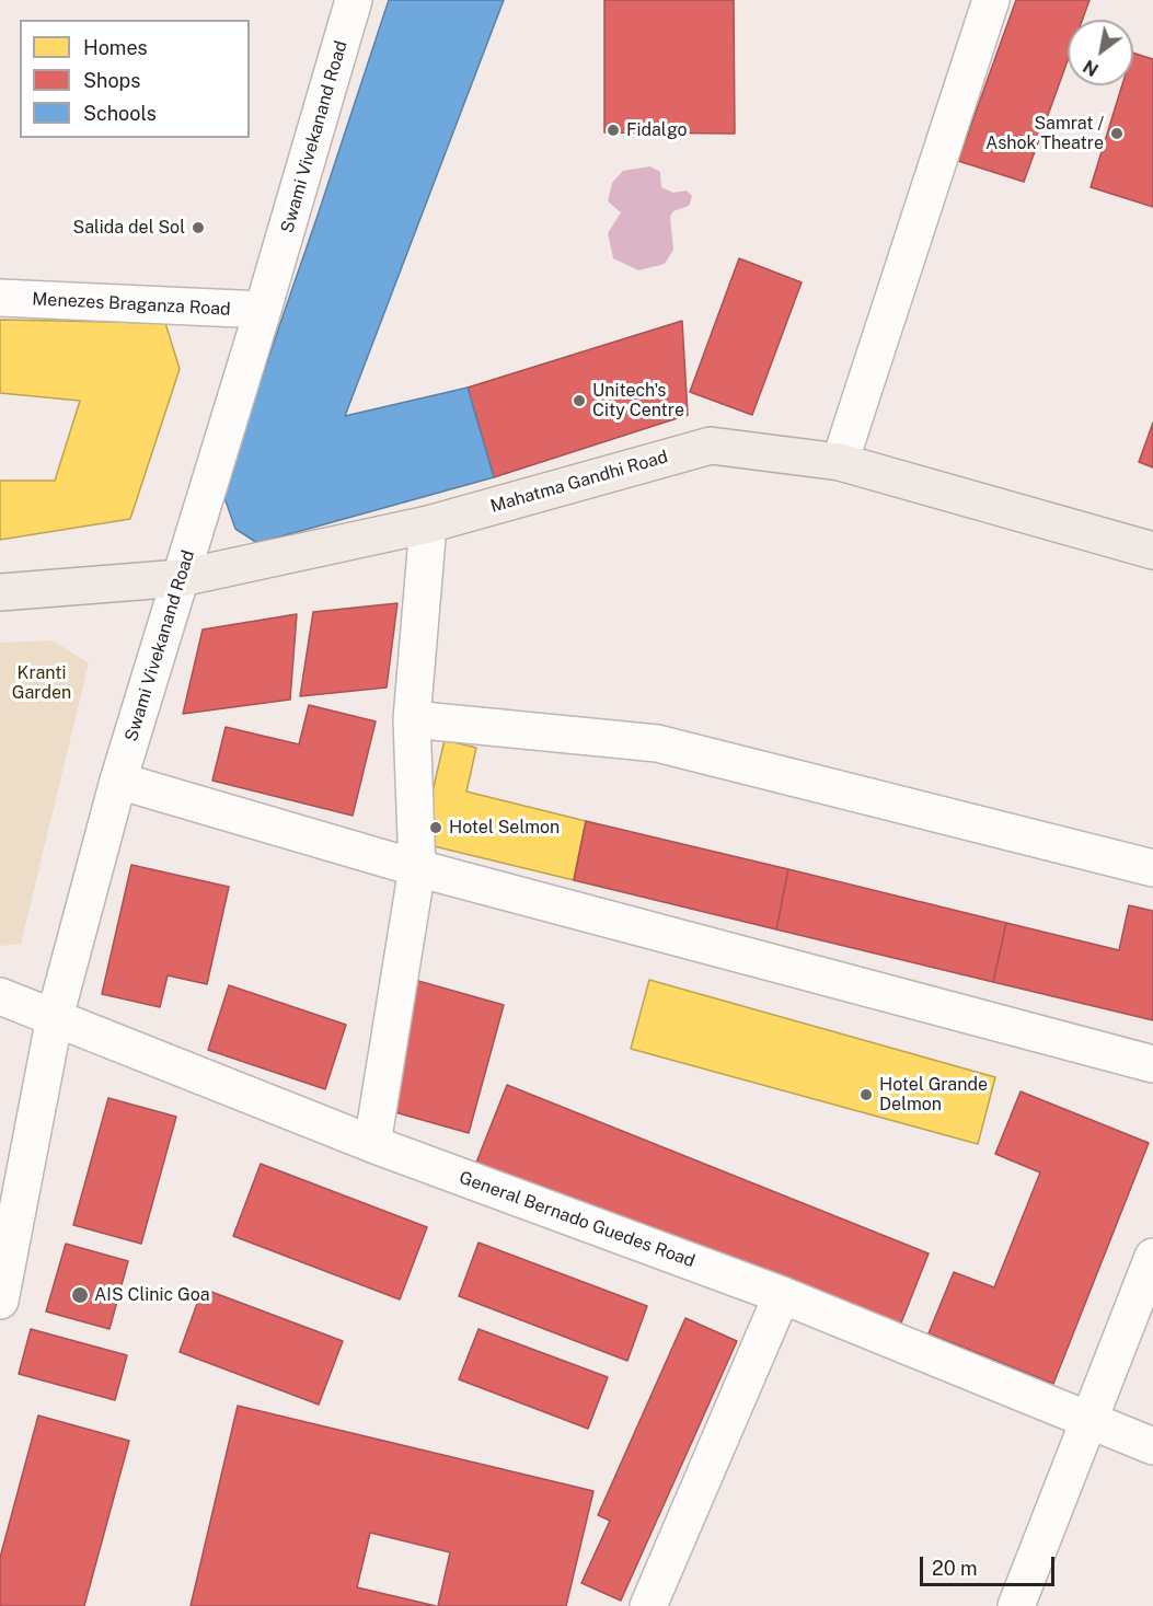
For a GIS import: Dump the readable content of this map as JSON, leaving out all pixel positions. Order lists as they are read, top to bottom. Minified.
{"streets":{"main road":["Mahatma Gandhi Road"],"street":["Swami Vivekanand Road","Menezes Braganza Road","General Bernado Guedes Road"]},"crossings":[["Swami Vivekanand Road","Menezes Braganza Road"],["Swami Vivekanand Road","Mahatma Gandhi Road"],["Swami Vivekanand Road","General Bernado Guedes Road"]],"parks":["Kranti Garden"],"places":["Fidalgo","Samrat / Ashok Theatre","Salida del Sol","Unitech's City Centre","Hotel Selmon","Hotel Grande Delmon","AIS Clinic Goa"],"legend":["Homes","Shops","Schools"],"scale_bar":"20 m","north":"bottom left"}
